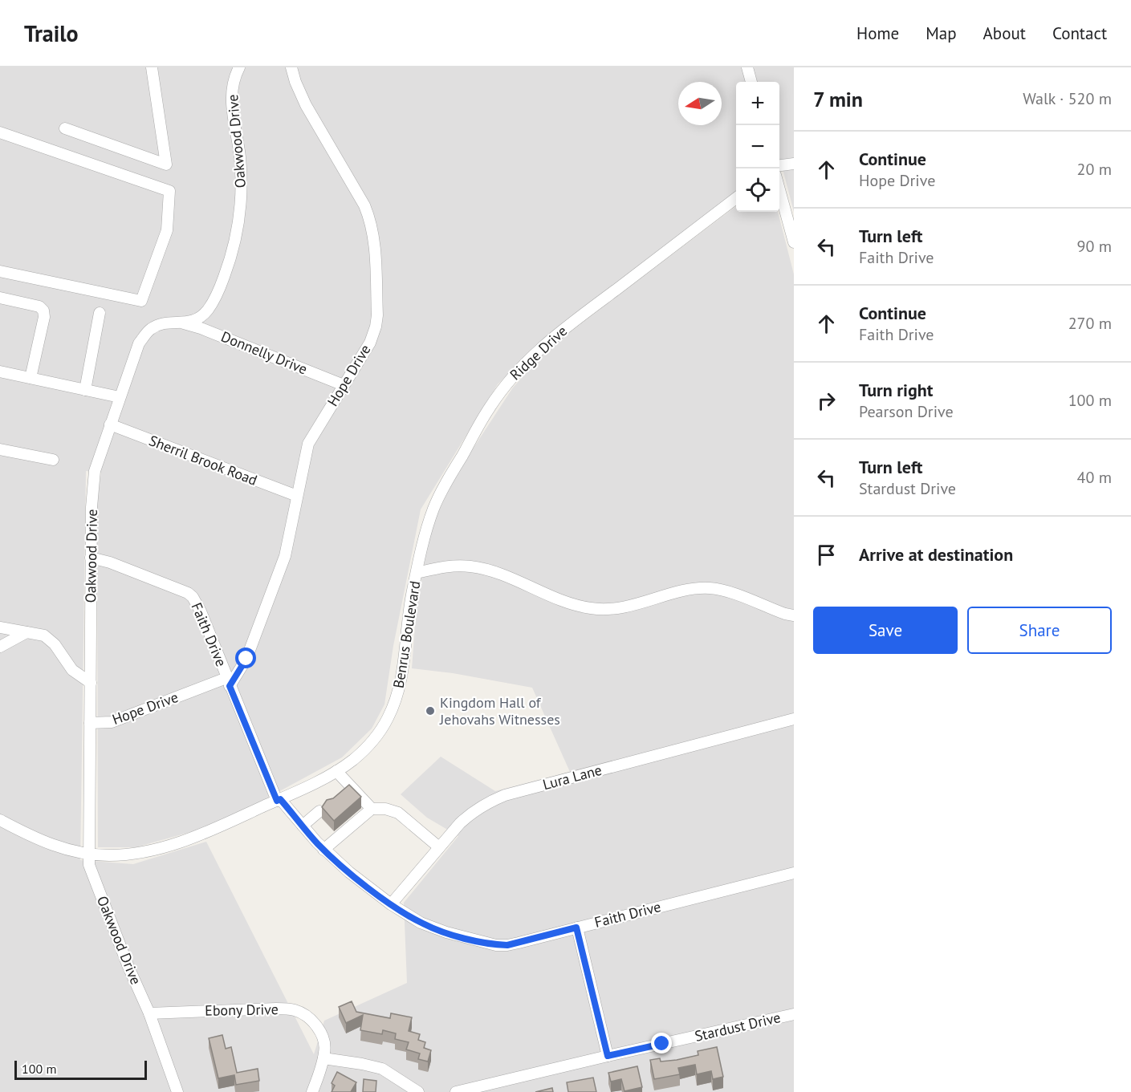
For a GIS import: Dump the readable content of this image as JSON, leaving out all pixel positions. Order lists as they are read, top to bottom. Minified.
{"streets":{"street":["Oakwood Drive","Donnelly Drive","Ridge Drive","Hope Drive","Sherril Brook Road","Faith Drive","Benrus Boulevard","Lura Lane","Ebony Drive","Stardust Drive"]},"crossings":[["Oakwood Drive","Donnelly Drive"],["Oakwood Drive","Hope Drive"],["Oakwood Drive","Sherril Brook Road"],["Oakwood Drive","Faith Drive"],["Oakwood Drive","Benrus Boulevard"],["Oakwood Drive","Ebony Drive"],["Donnelly Drive","Hope Drive"],["Ridge Drive","Benrus Boulevard"],["Hope Drive","Sherril Brook Road"],["Hope Drive","Faith Drive"],["Faith Drive","Benrus Boulevard"],["Faith Drive","Lura Lane"]],"places":["Kingdom Hall of Jehovahs Witnesses"],"scale_bar":"100 m","north":"left","page":{"header":"Trailo","nav":["Home","Map","About","Contact"],"heading":["7 min","Walk · 520 m"],"map_buttons":["+","−"],"list":[["Continue","Hope Drive","20 m"],["Turn left","Faith Drive","90 m"],["Continue","Faith Drive","270 m"],["Turn right","Pearson Drive","100 m"],["Turn left","Stardust Drive","40 m"],"Arrive at destination"],"buttons":["Save","Share"],"scale":"100 m"}}
